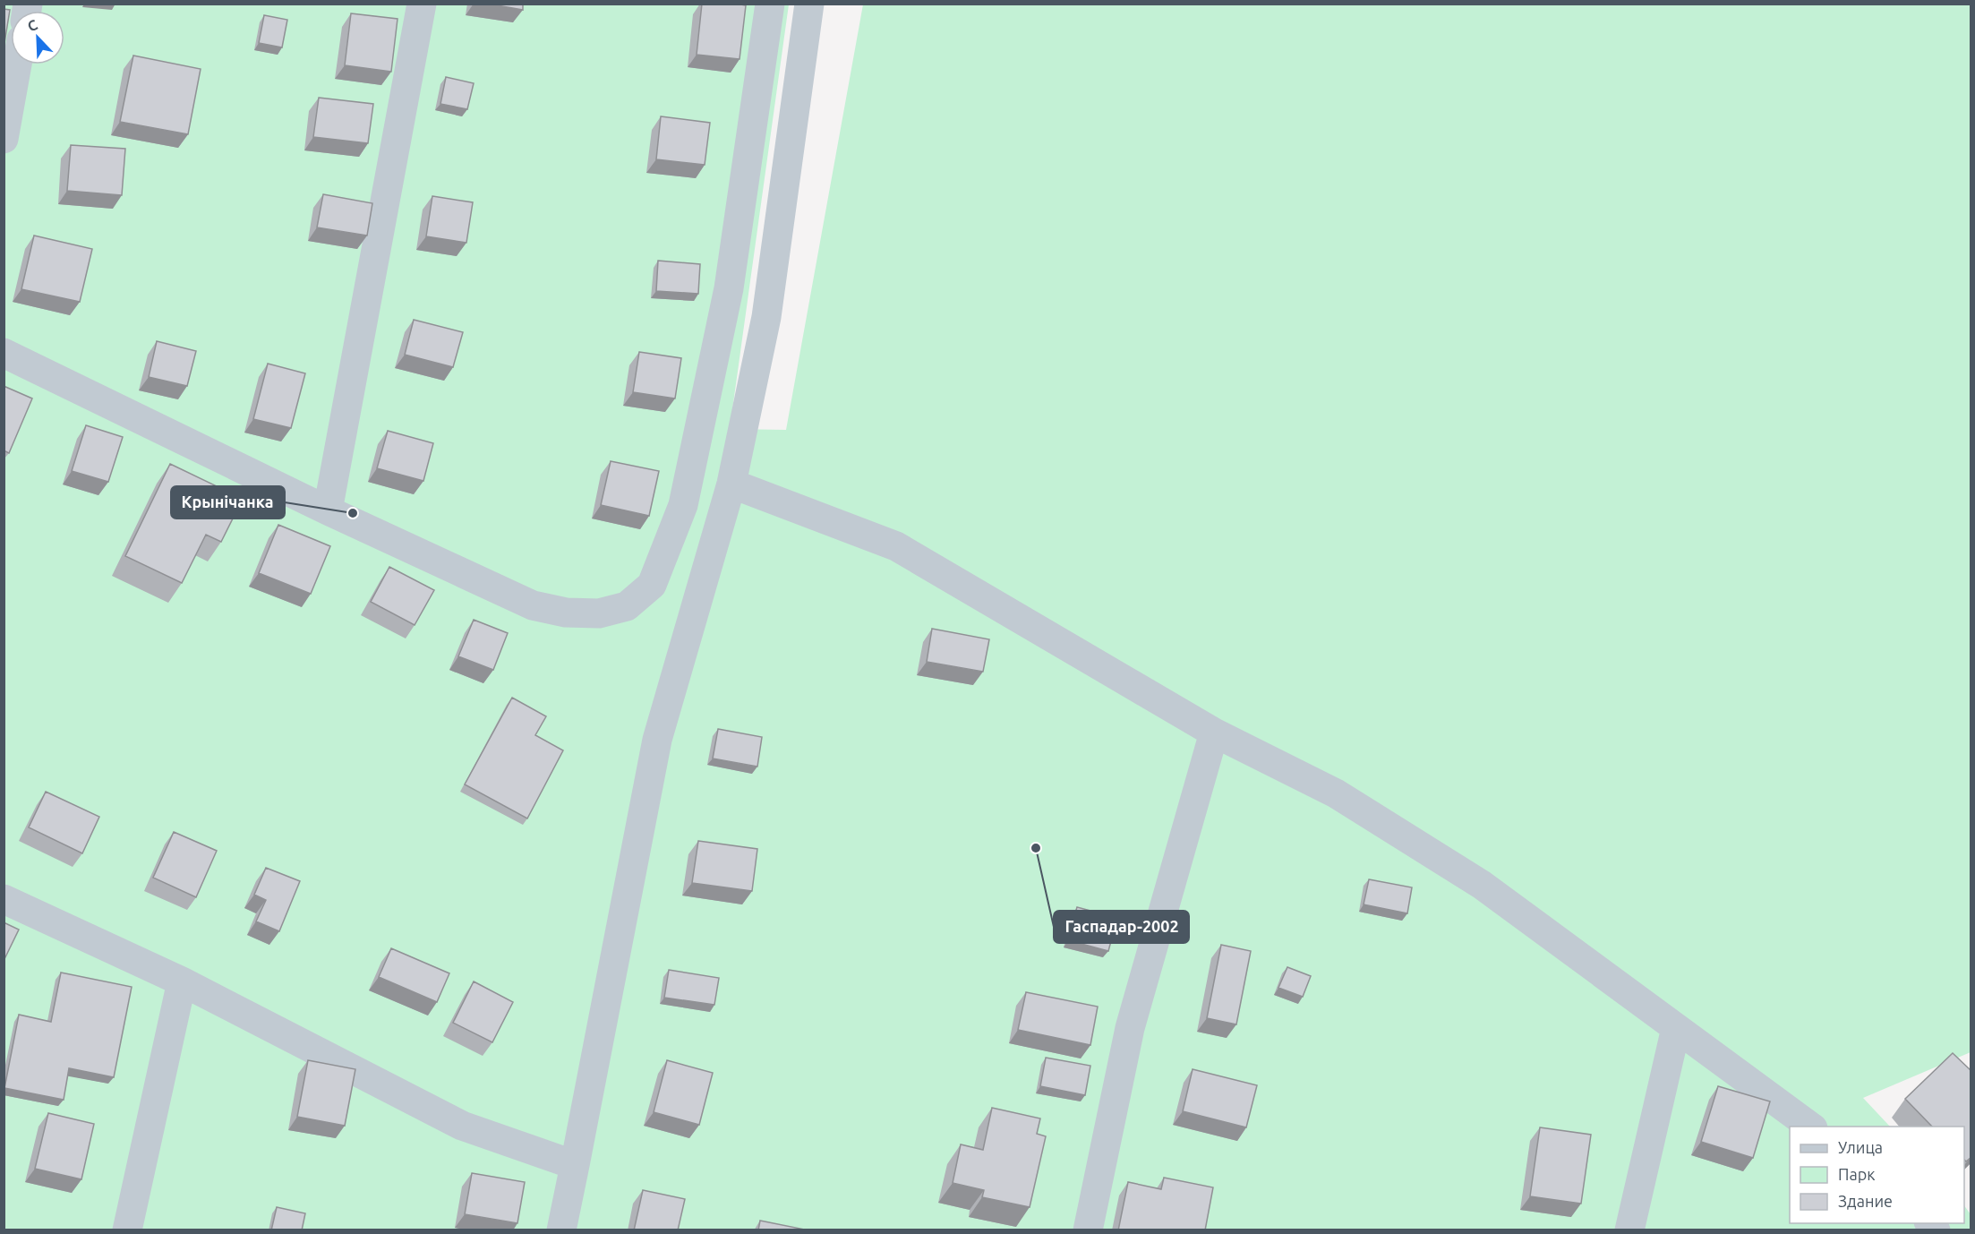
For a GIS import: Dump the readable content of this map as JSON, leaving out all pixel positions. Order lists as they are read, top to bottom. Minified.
{"places":["Крынічанка","Гаспадар-2002"],"legend":["Улица","Парк","Здание"],"north":"top left"}
